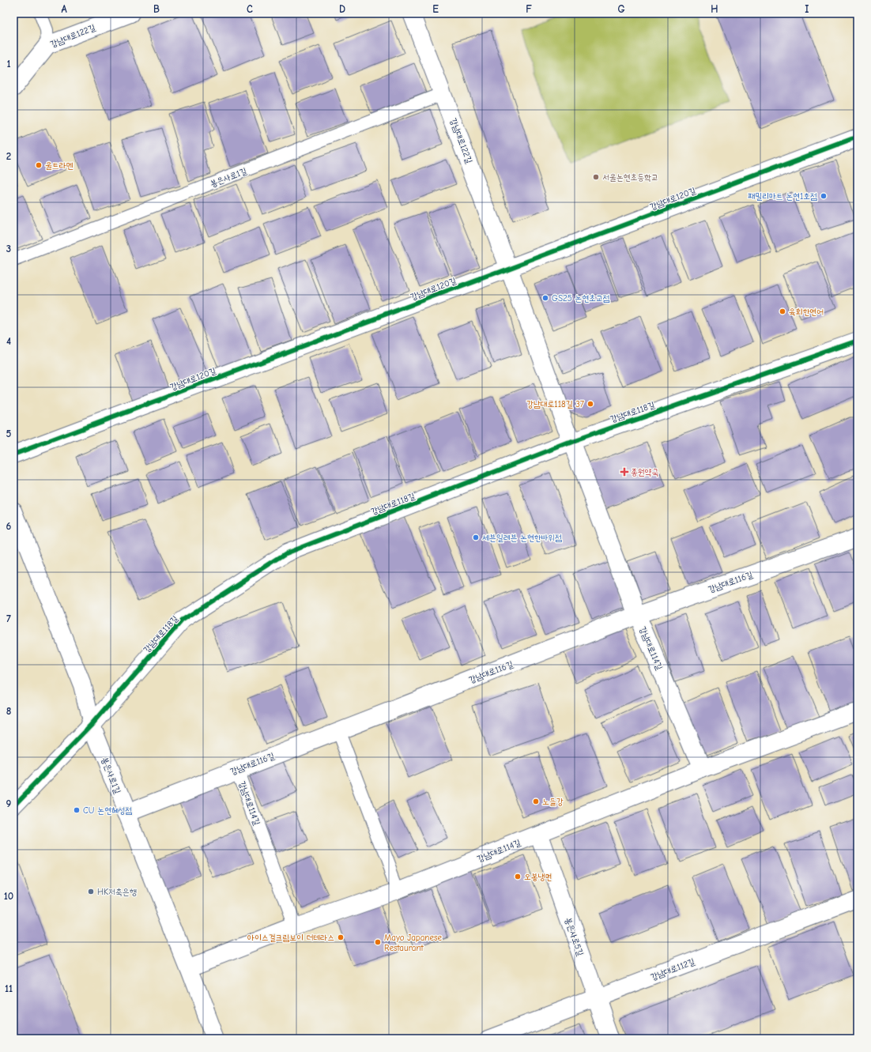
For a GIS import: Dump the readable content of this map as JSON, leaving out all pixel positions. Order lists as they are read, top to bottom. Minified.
{"streets":{"street":["강남대로122길","봉은사로1길","강남대로120길","강남대로118길","강남대로116길","강남대로114길","봉은사로5길","강남대로112길"]},"crossings":[["강남대로122길","봉은사로1길"],["강남대로122길","강남대로120길"],["봉은사로1길","강남대로118길"],["봉은사로1길","강남대로116길"],["봉은사로1길","강남대로114길"],["강남대로116길","강남대로114길"],["강남대로114길","봉은사로5길"],["봉은사로5길","강남대로112길"]],"places":{"other":["울트라멘","서울논현초등학교","패밀리마트 논현1호점","GS25 논현초교점","육회한연어","강남대로118길 37","세븐일레븐 논현한바위점","노들강","CU 논현혜성점","오봉냉면","HK저축은행","아이스걸크림보이 더테라스","Mayo Japanese Restaurant"],"health":["종원약국"]},"grid":{"columns":["A","B","C","D","E","F","G","H","I"],"rows":["1","2","3","4","5","6","7","8","9","10","11"]}}
